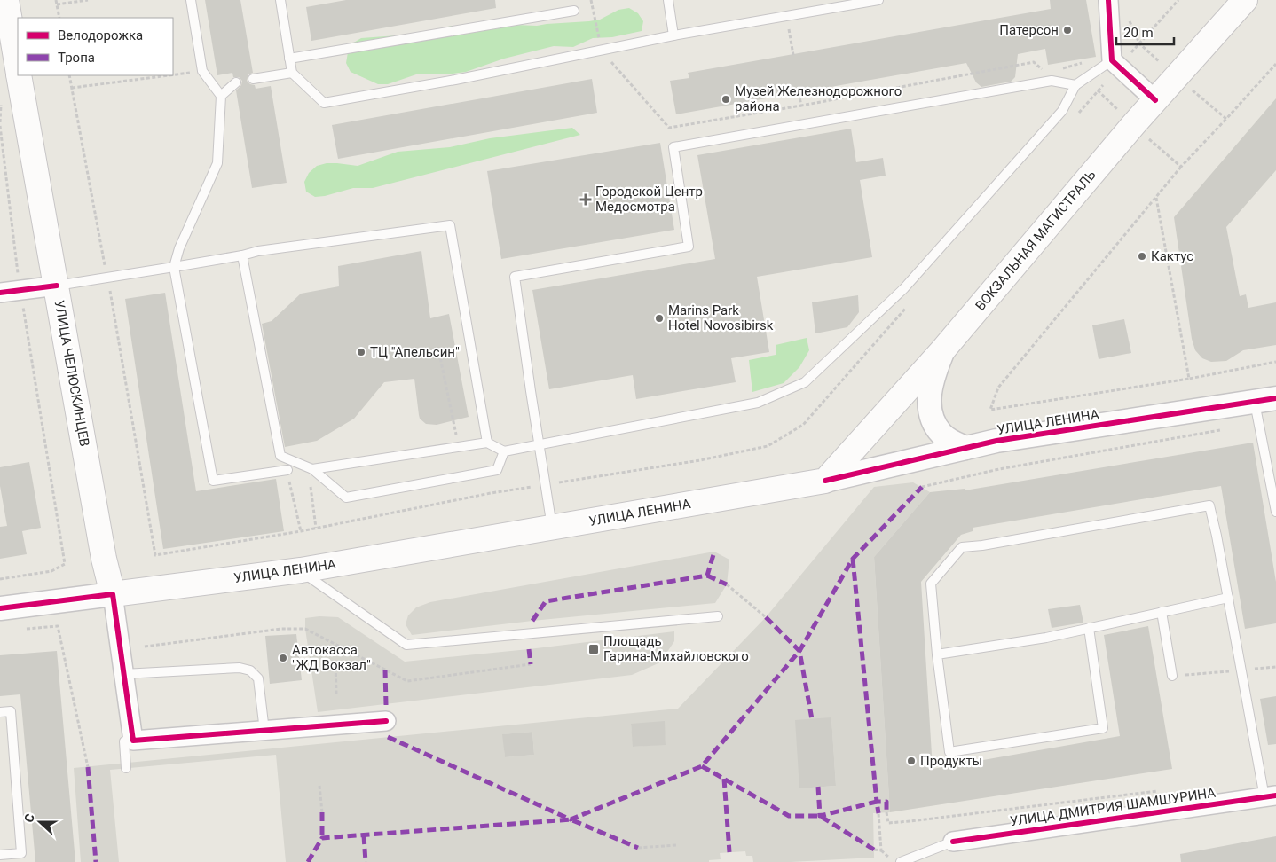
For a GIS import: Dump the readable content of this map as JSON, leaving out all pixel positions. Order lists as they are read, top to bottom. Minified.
{"streets":{"main road":["ВОКЗАЛЬНАЯ МАГИСТРАЛЬ","УЛИЦА ЧЕЛЮСКИНЦЕВ","УЛИЦА ЛЕНИНА"],"street":["УЛИЦА ДМИТРИЯ ШАМШУРИНА"]},"crossings":[["ВОКЗАЛЬНАЯ МАГИСТРАЛЬ","УЛИЦА ЛЕНИНА"],["УЛИЦА ЧЕЛЮСКИНЦЕВ","УЛИЦА ЛЕНИНА"]],"places":{"other":["Патерсон","Музей Железнодорожного района","Кактус","Marins Park Hotel Novosibirsk","ТЦ \"Апельсин\"","Автокасса \"ЖД Вокзал\"","Продукты"],"health":["Городской Центр Медосмотра"],"transit":["Площадь Гарина-Михайловского"]},"legend":["Велодорожка","Тропа"],"scale_bar":"20 m","north":"left"}
